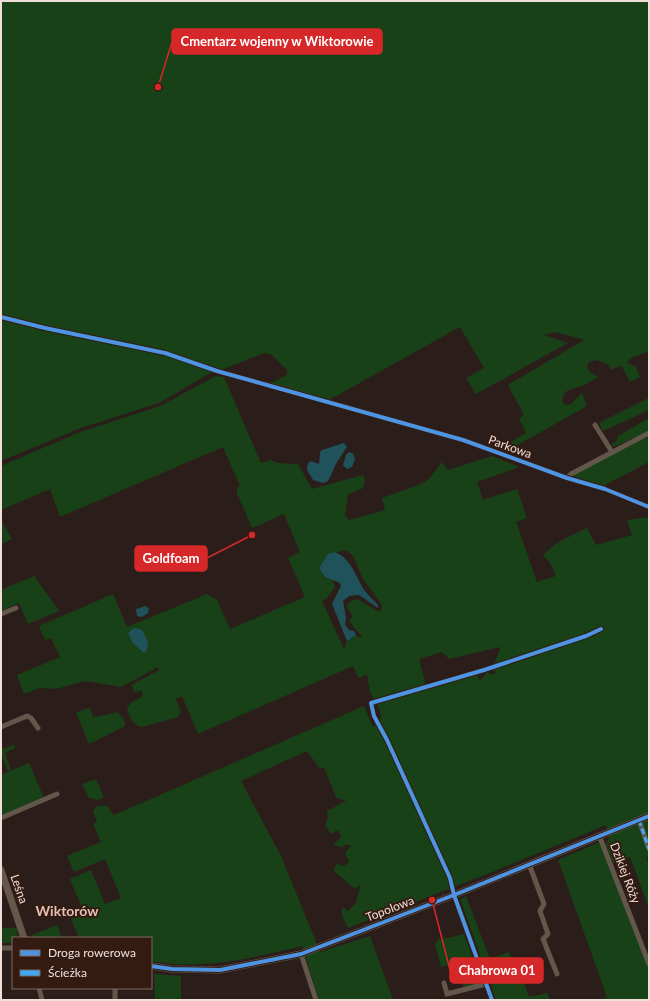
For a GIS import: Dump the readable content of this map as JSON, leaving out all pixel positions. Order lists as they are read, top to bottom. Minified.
{"streets":{"street":["Parkowa","Dzikiej Róży","Leśna","Topolowa"]},"crossings":[["Dzikiej Róży","Topolowa"]],"districts":["Wiktorów"],"places":["Cmentarz wojenny w Wiktorowie","Goldfoam","Chabrowa 01"],"legend":["Droga rowerowa","Ścieżka"]}
